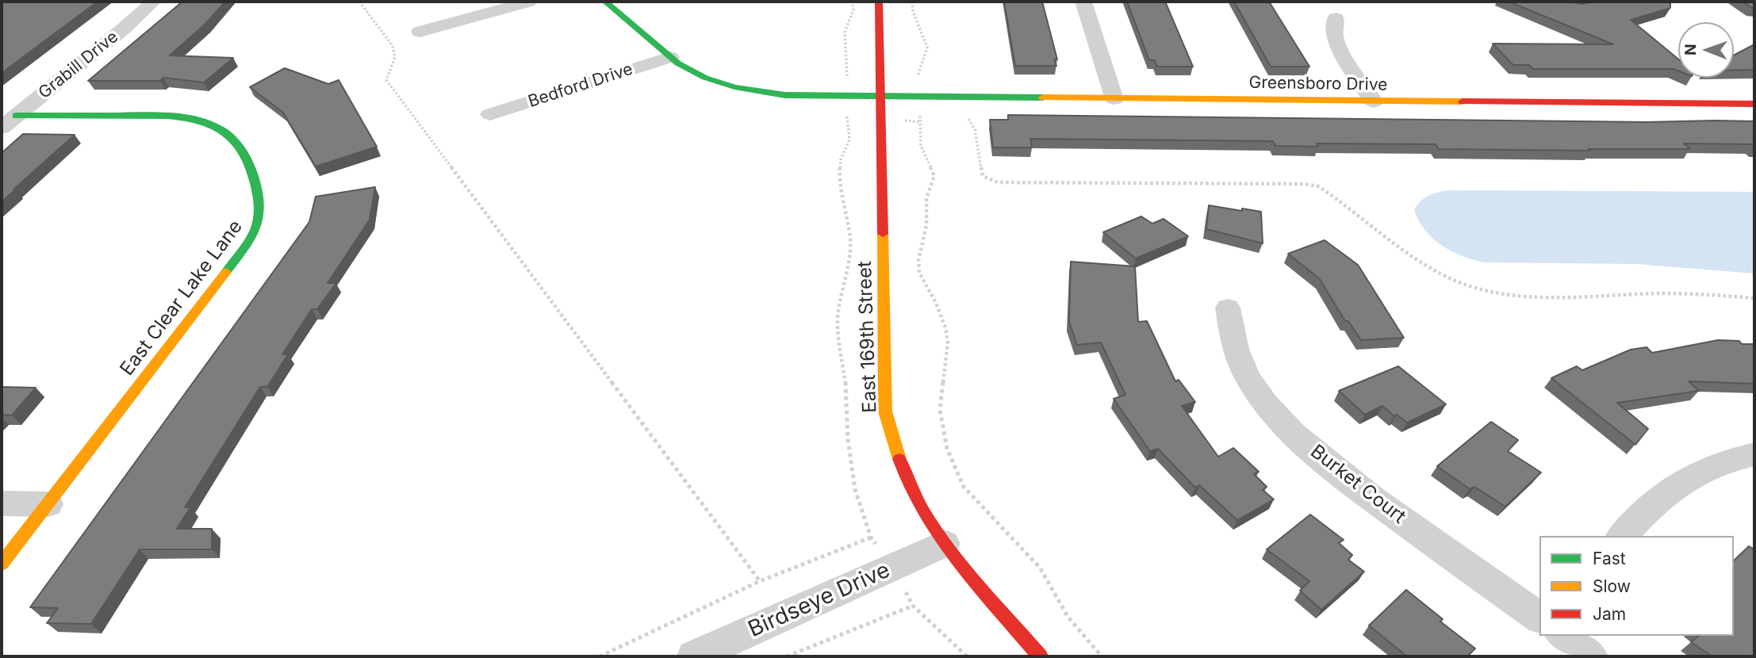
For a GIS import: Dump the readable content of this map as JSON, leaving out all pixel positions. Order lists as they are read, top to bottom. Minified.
{"streets":{"street":["Grabill Drive","Greensboro Drive","Bedford Drive","East Clear Lake Lane","East 169th Street","Burket Court","Birdseye Drive"]},"crossings":[["Grabill Drive","East Clear Lake Lane"],["Greensboro Drive","Bedford Drive"],["Greensboro Drive","East 169th Street"],["East 169th Street","Birdseye Drive"]],"legend":["Fast","Slow","Jam"],"north":"left"}
